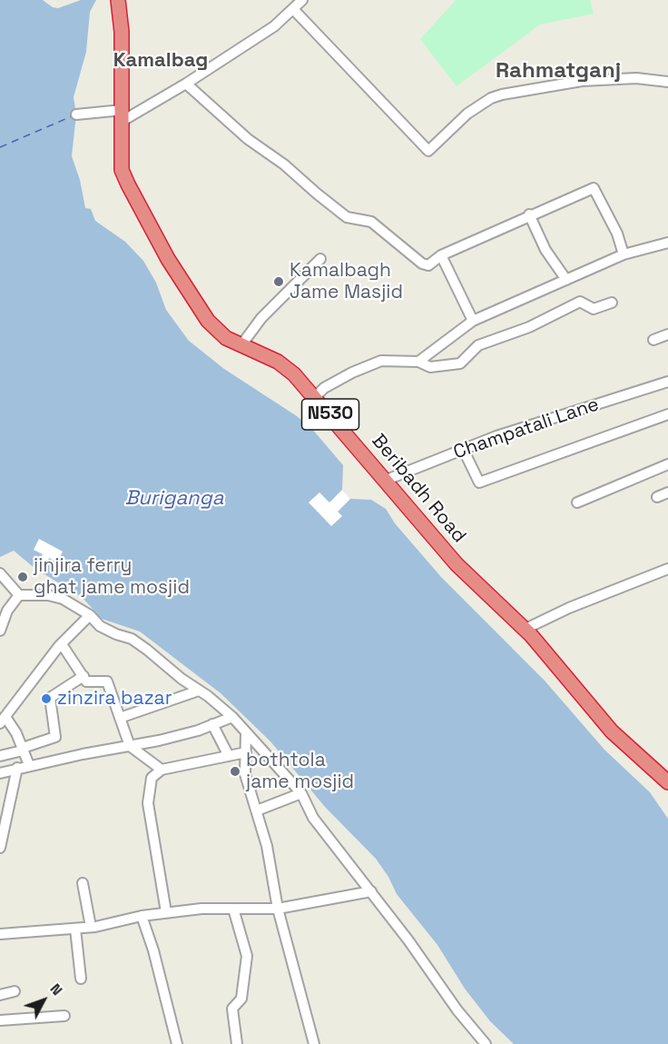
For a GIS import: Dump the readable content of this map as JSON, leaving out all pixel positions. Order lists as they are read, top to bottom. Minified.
{"streets":{"highway":["N530","Beribadh Road"],"street":["Champatali Lane"]},"crossings":[["Champatali Lane","Beribadh Road"]],"districts":["Kamalbag","Rahmatganj"],"water":["Buriganga"],"places":["Kamalbagh Jame Masjid","jinjira ferry ghat jame mosjid","zinzira bazar","bothtola jame mosjid"],"north":"top right"}
